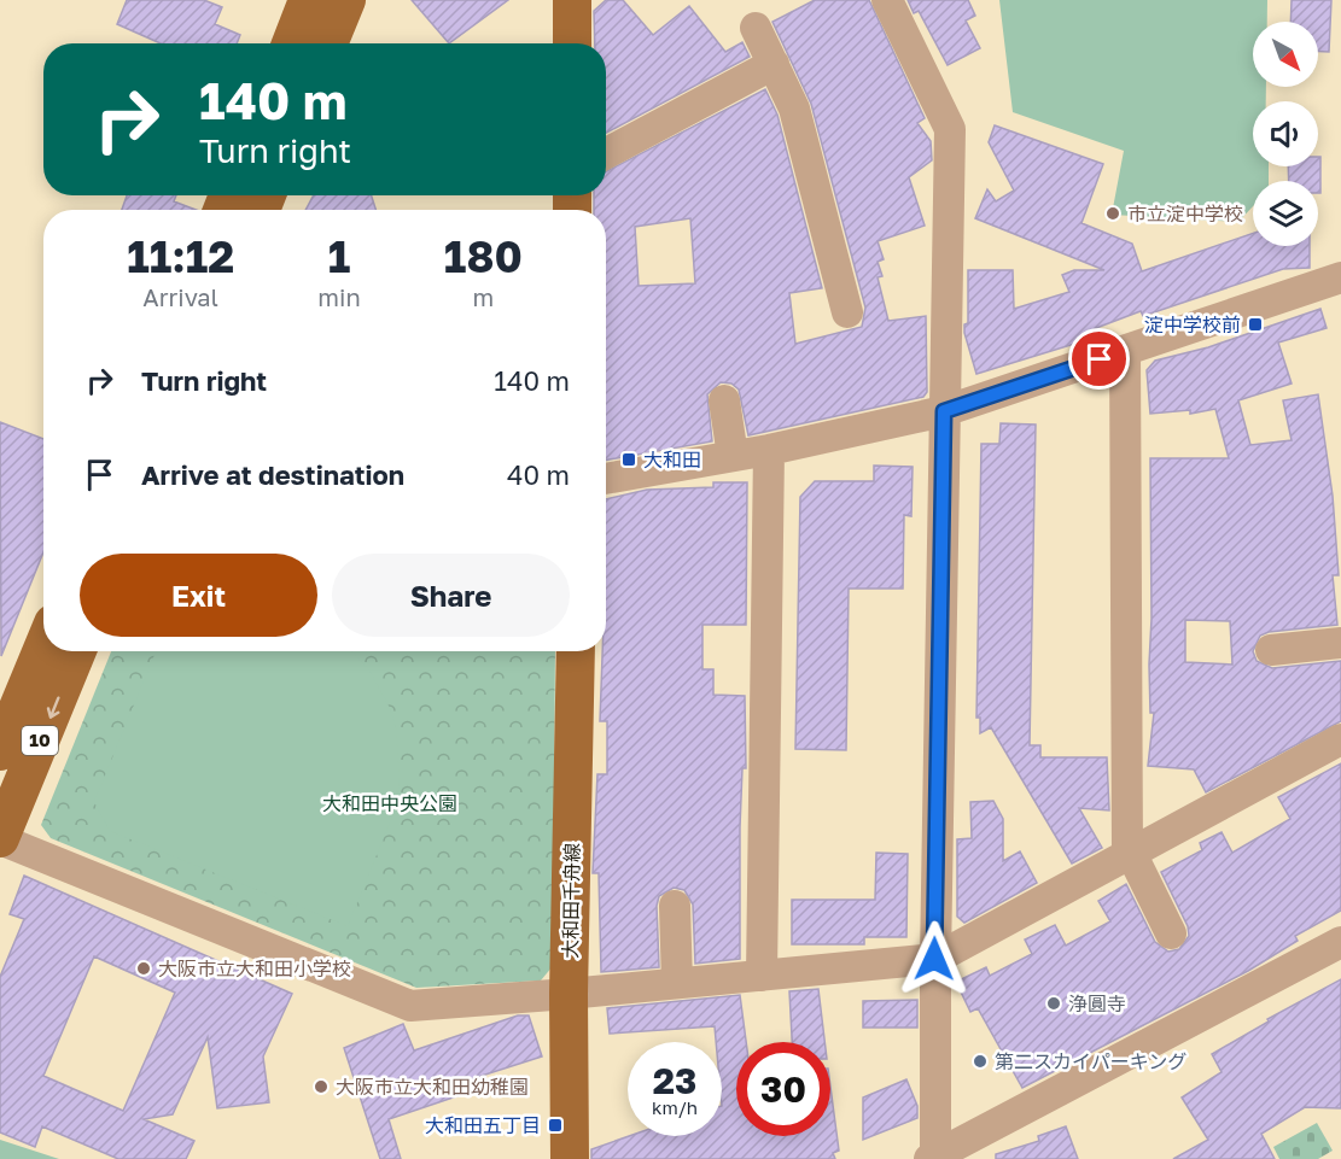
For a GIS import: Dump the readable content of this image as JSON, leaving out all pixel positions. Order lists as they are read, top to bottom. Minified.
{"streets":{"main road":["10","大和田千舟線"]},"parks":["大和田中央公園"],"places":{"other":["市立淀中学校","大阪市立大和田小学校","浄圓寺","第二スカイパーキング","大阪市立大和田幼稚園"],"transit":["淀中学校前","大和田","大和田五丁目"]},"north":"bottom right","page":{"turn":["140 m","Turn right"],"eta":["11:12","Arrival","1","min","180","m"],"list":[{"name":"Turn right","value":"140 m"},{"name":"Arrive at destination","value":"40 m"}],"buttons":["Exit","Share"],"speed":"23 km/h","limit":"30"}}
